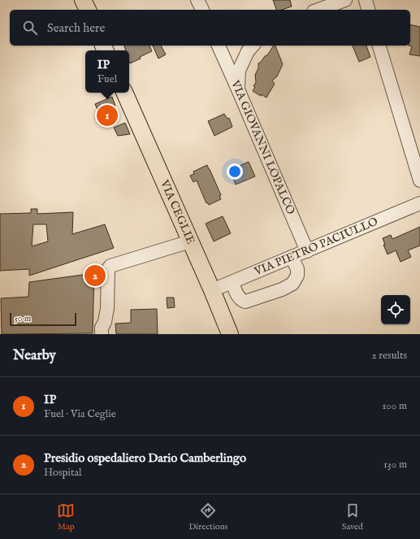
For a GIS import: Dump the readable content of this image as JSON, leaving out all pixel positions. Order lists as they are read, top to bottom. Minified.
{"streets":{"main road":["VIA CEGLIE"],"street":["VIA GIOVANNI LOPALCO","VIA PIETRO PACIULLO"]},"crossings":[["VIA GIOVANNI LOPALCO","VIA PIETRO PACIULLO"],["VIA CEGLIE","VIA PIETRO PACIULLO"]],"scale_bar":"50 m","page":{"search":"Search here","popup":["IP","Fuel"],"pins":["1","2"],"scale":"50 m","heading":["Nearby","2 results"],"list":[{"mark":"1","name":"IP","note":"Fuel · Via Ceglie","value":"100 m"},{"mark":"2","name":"Presidio ospedaliero Dario Camberlingo","note":"Hospital","value":"130 m"}],"nav":["Map","Directions","Saved"]}}
